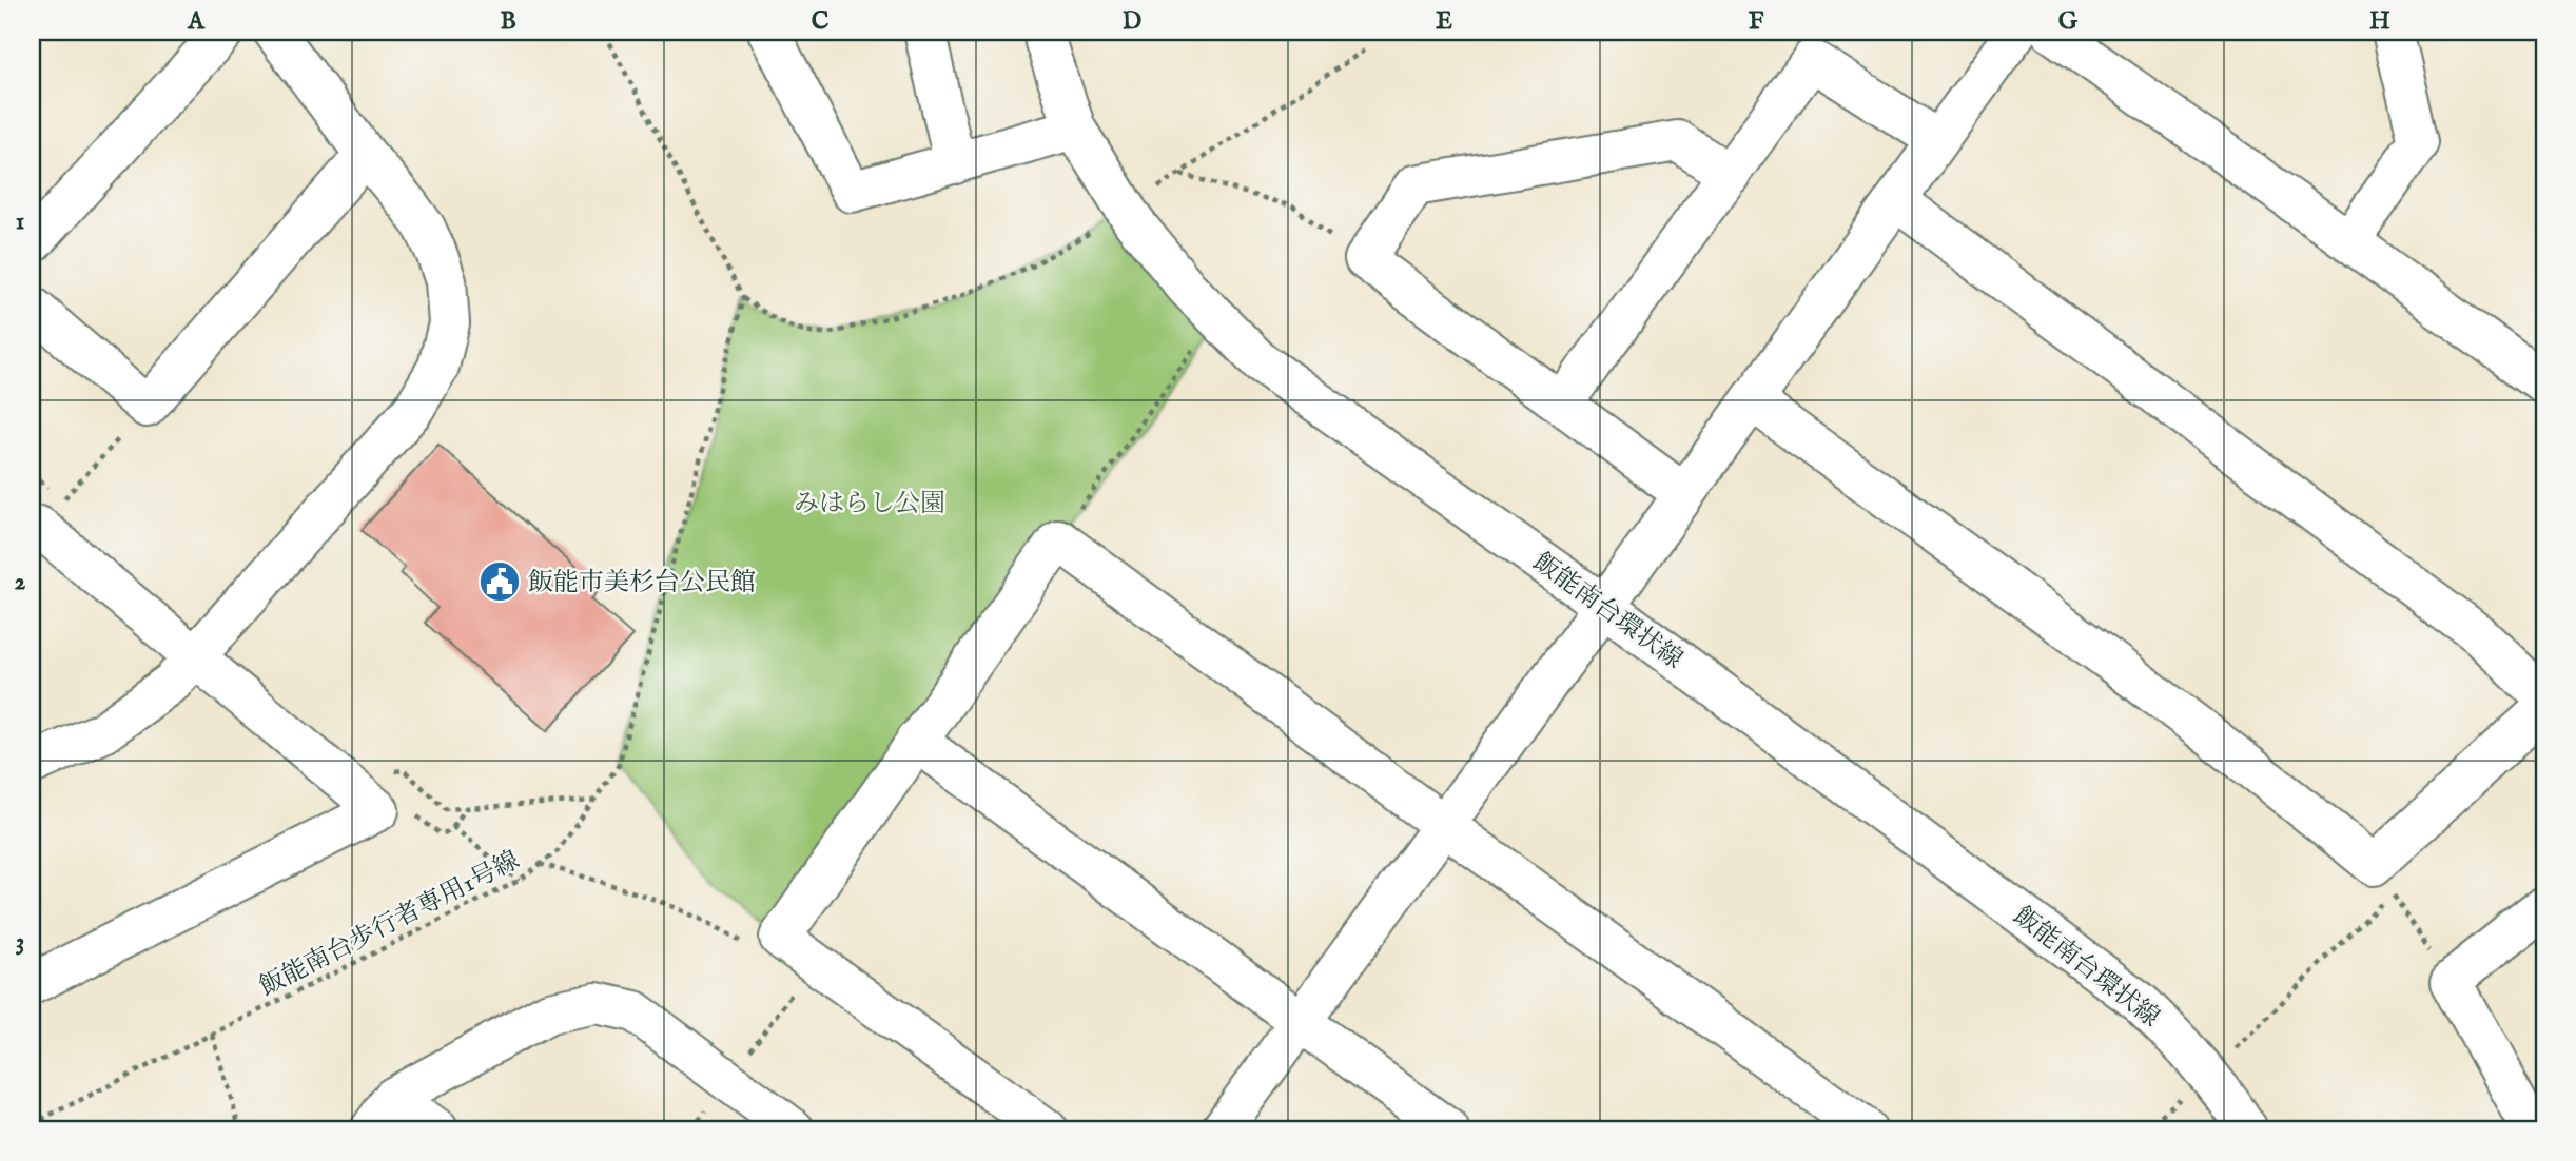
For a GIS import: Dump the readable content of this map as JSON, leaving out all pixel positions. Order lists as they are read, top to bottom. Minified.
{"streets":{"street":["飯能南台環状線"],"path":["飯能南台歩行者専用1号線"]},"parks":["みはらし公園"],"places":{"public building":["飯能市美杉台公民館"]},"grid":{"columns":["A","B","C","D","E","F","G","H"],"rows":["1","2","3"]}}
